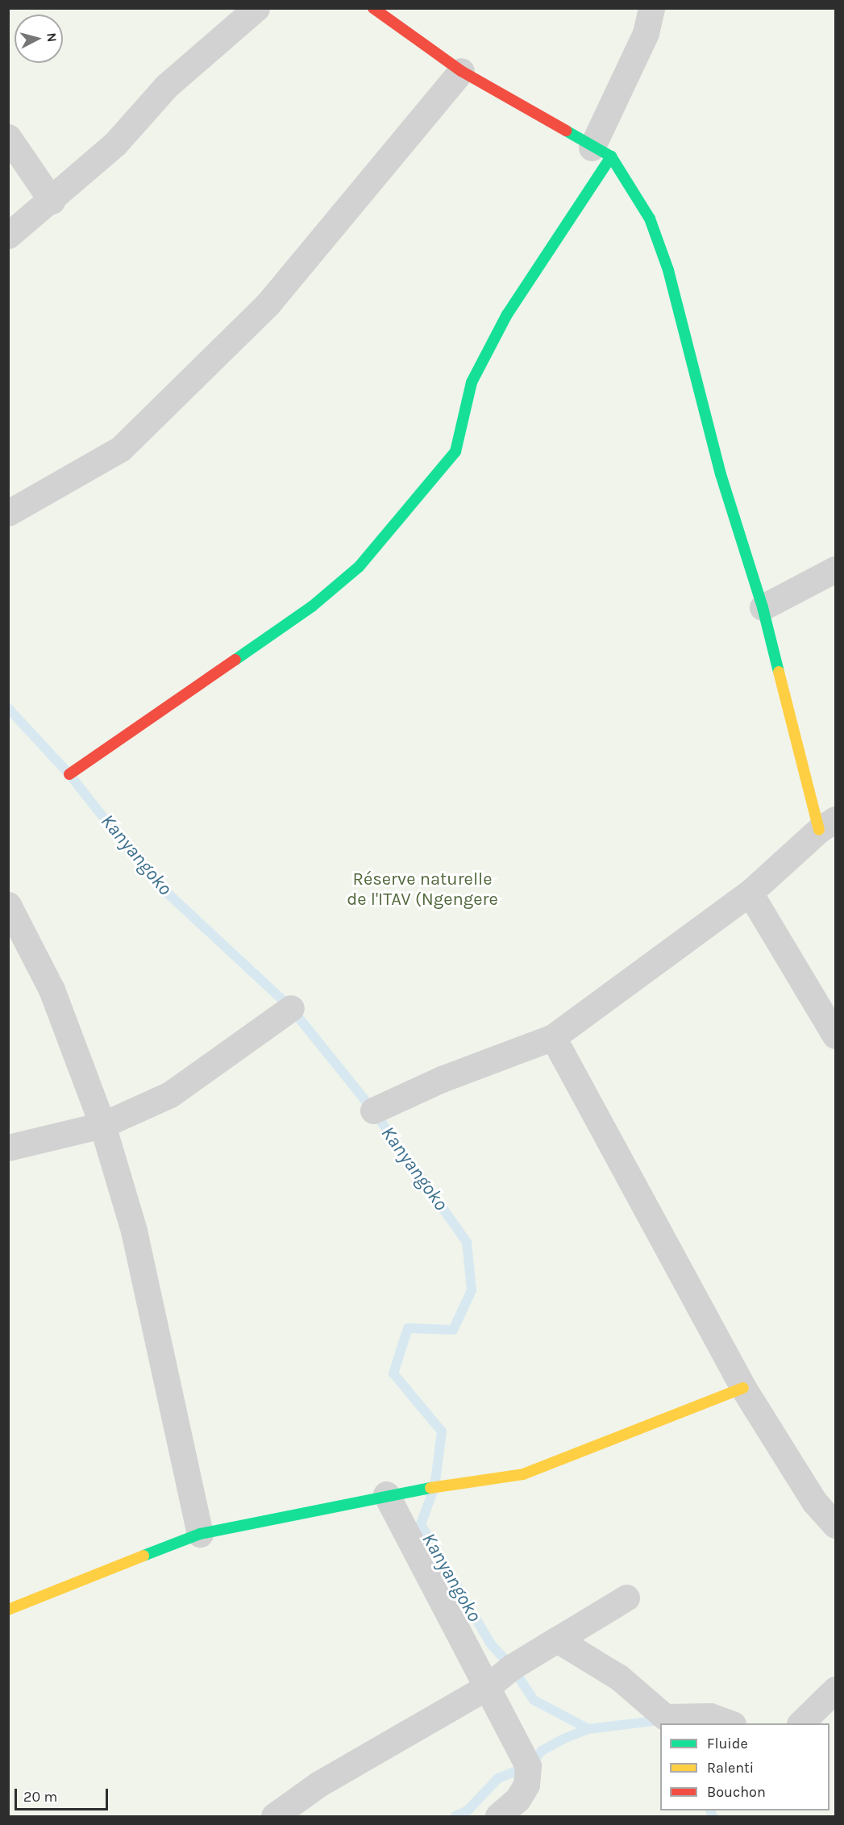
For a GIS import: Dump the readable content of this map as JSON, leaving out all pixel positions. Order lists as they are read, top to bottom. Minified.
{"water":["Kanyangoko"],"parks":["Réserve naturelle de l'ITAV (Ngengere"],"legend":["Fluide","Ralenti","Bouchon"],"scale_bar":"20 m","north":"right"}
